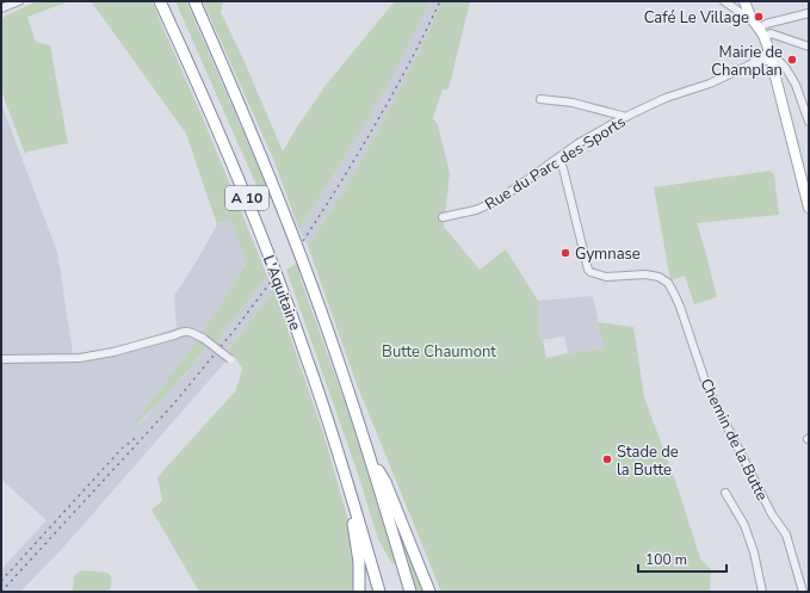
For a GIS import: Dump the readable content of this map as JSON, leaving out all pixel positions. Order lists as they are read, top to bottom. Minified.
{"streets":{"highway":["A 10","L'Aquitaine"],"street":["Rue du Parc des Sports","Chemin de la Butte"]},"crossings":[["Rue du Parc des Sports","Chemin de la Butte"]],"parks":["Butte Chaumont"],"places":["Café Le Village","Mairie de Champlan","Gymnase","Stade de la Butte"],"scale_bar":"100 m"}
